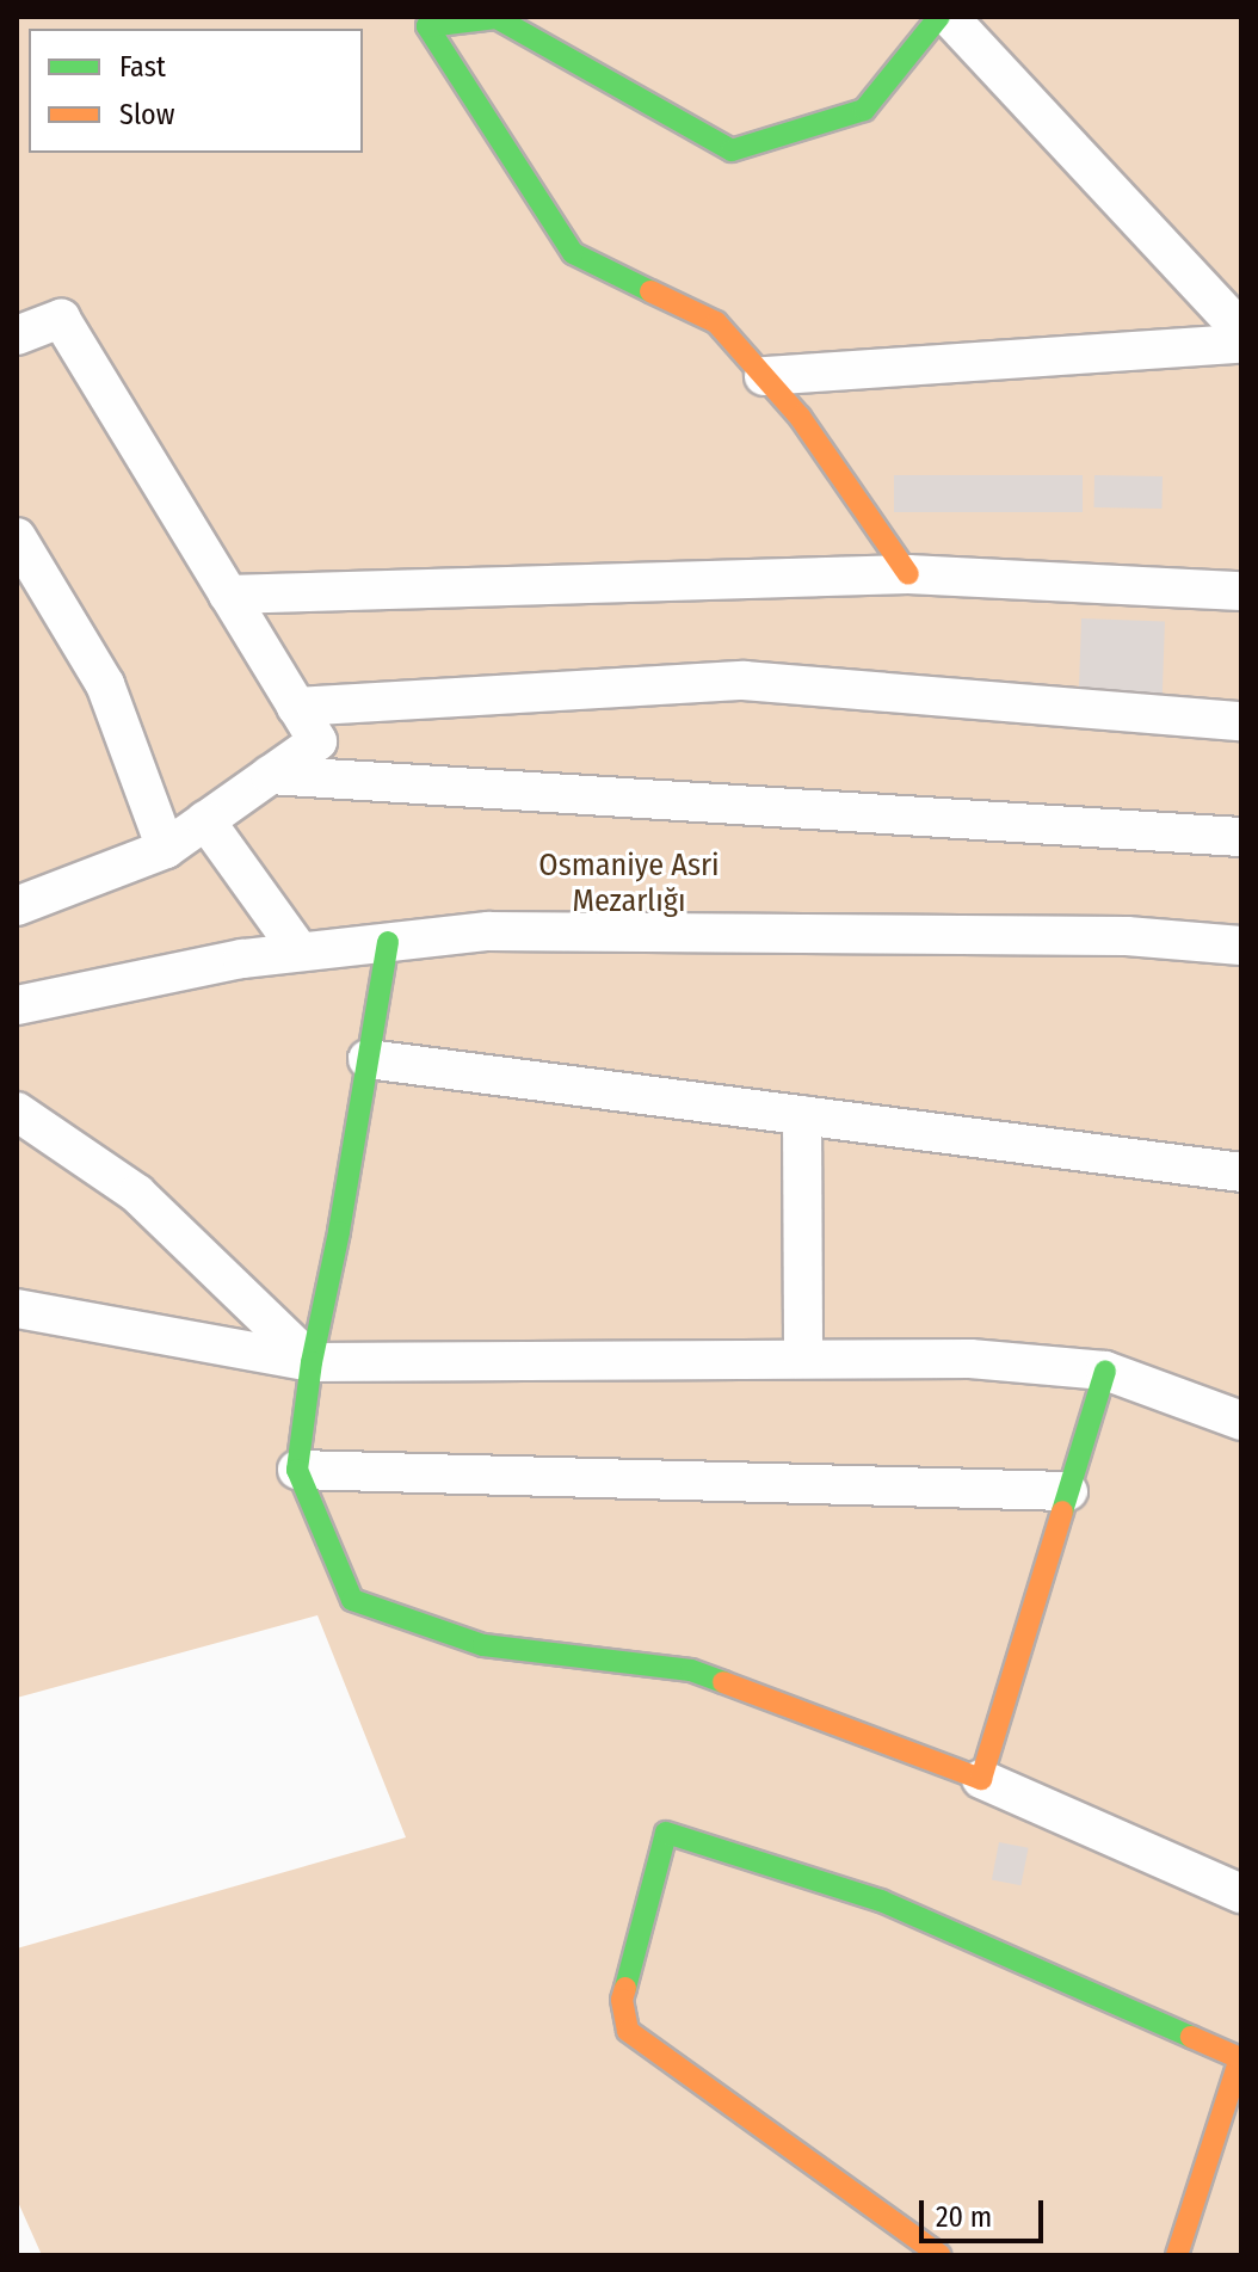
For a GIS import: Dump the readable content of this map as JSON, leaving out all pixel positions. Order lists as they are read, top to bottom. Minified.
{"parks":["Osmaniye Asri Mezarlığı"],"legend":["Fast","Slow"],"scale_bar":"20 m"}
